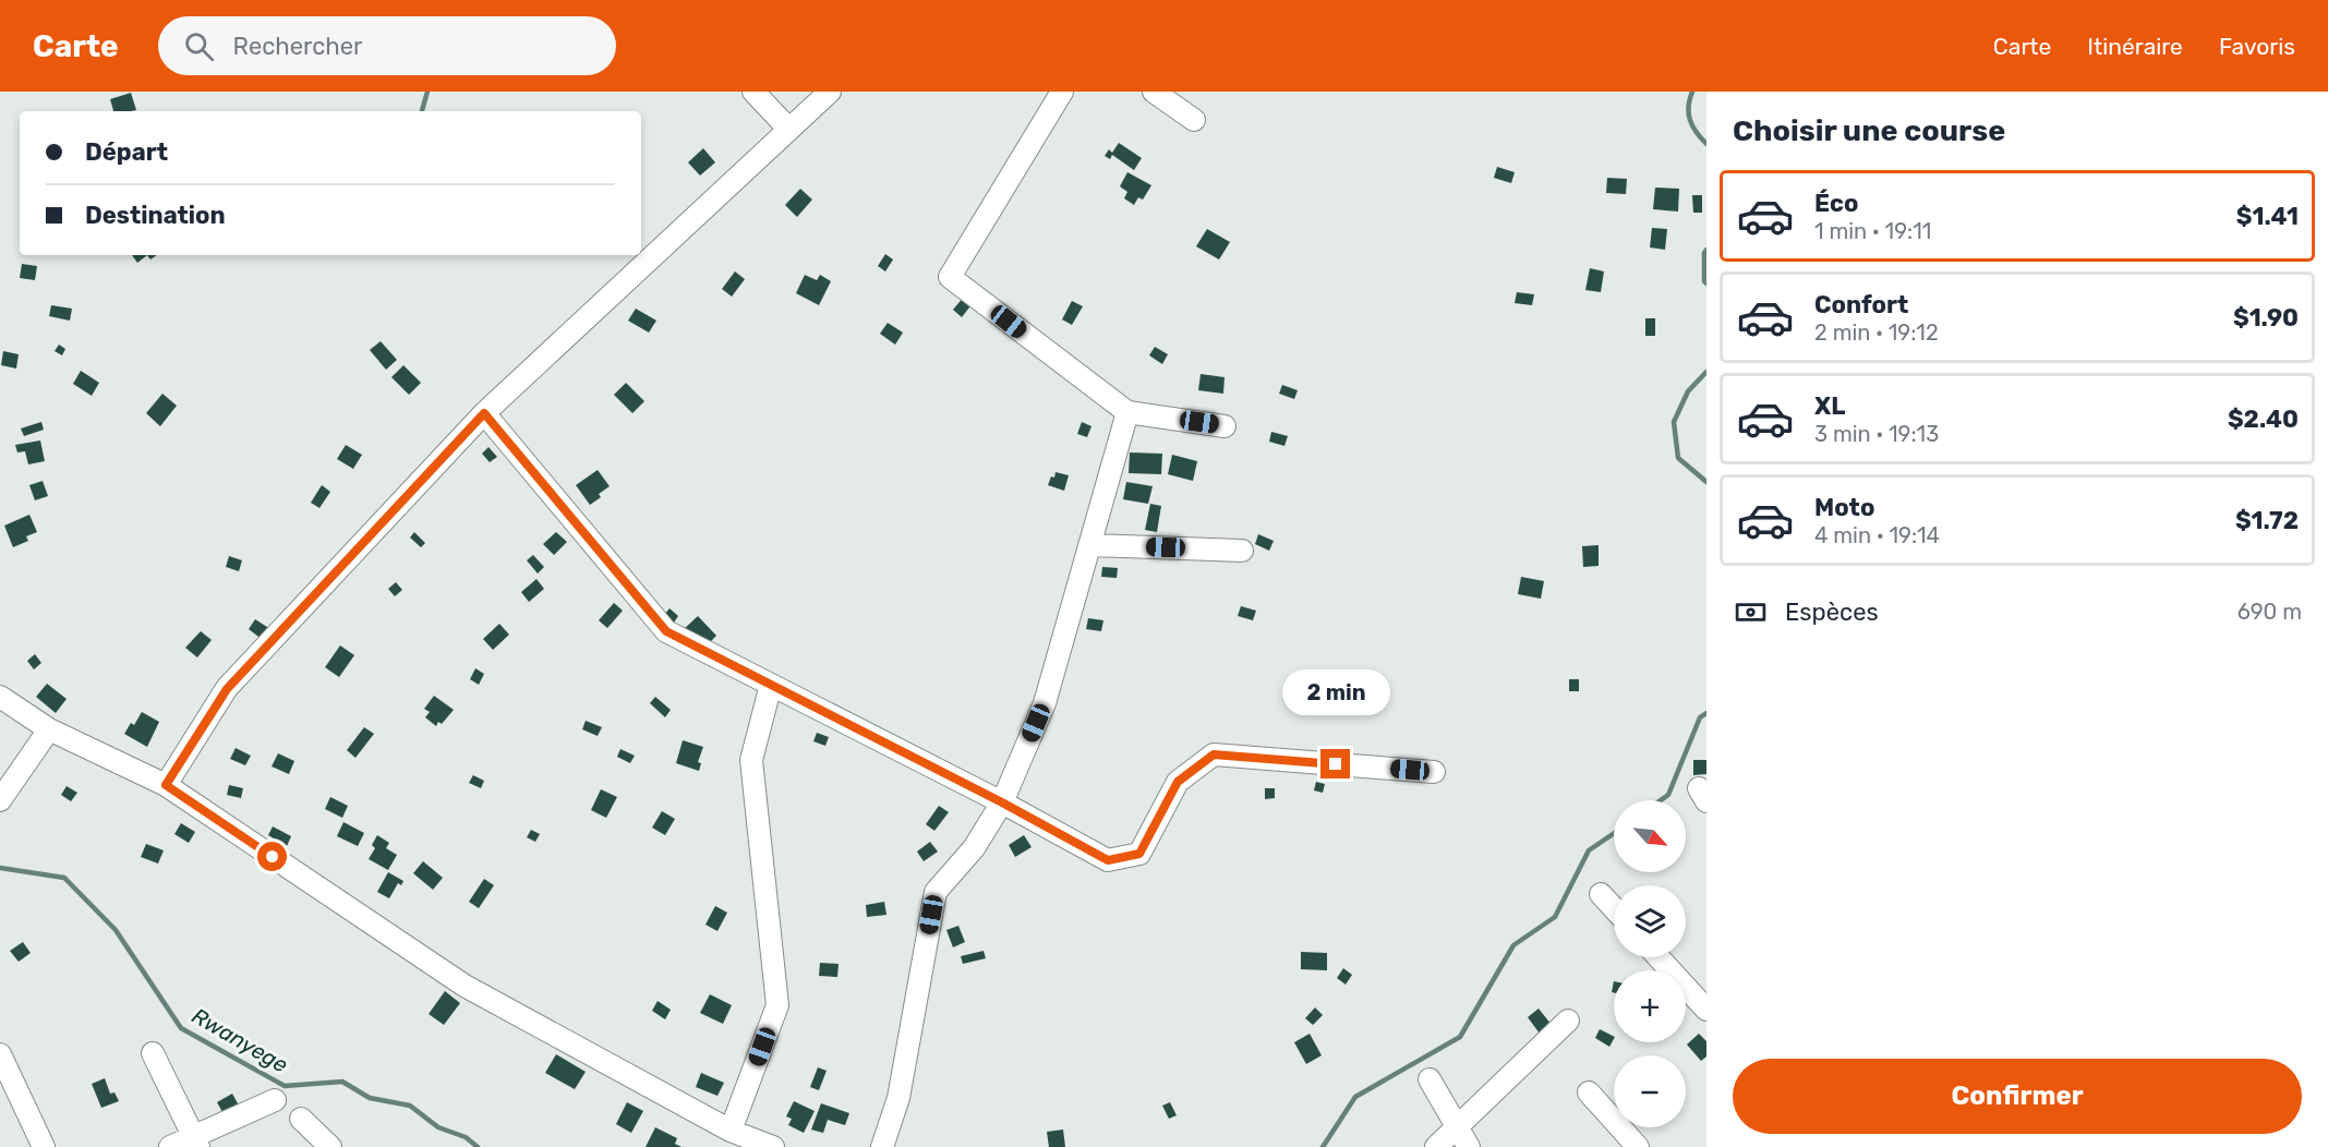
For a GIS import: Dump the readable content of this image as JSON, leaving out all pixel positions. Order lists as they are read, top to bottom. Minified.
{"water":["Rwanyege"],"north":"bottom right","page":{"header":"Carte","search":"Rechercher","nav":["Carte","Itinéraire","Favoris"],"heading":"Choisir une course","banner":["Départ","Destination"],"list":[{"name":"Éco","note":"1 min · 19:11","value":"$1.41"},{"name":"Confort","note":"2 min · 19:12","value":"$1.90"},{"name":"XL","note":"3 min · 19:13","value":"$2.40"},{"name":"Moto","note":"4 min · 19:14","value":"$1.72"}],"pay":["Espèces","690 m"],"bubble":"2 min","map_buttons":["+","−"],"buttons":"Confirmer"}}
